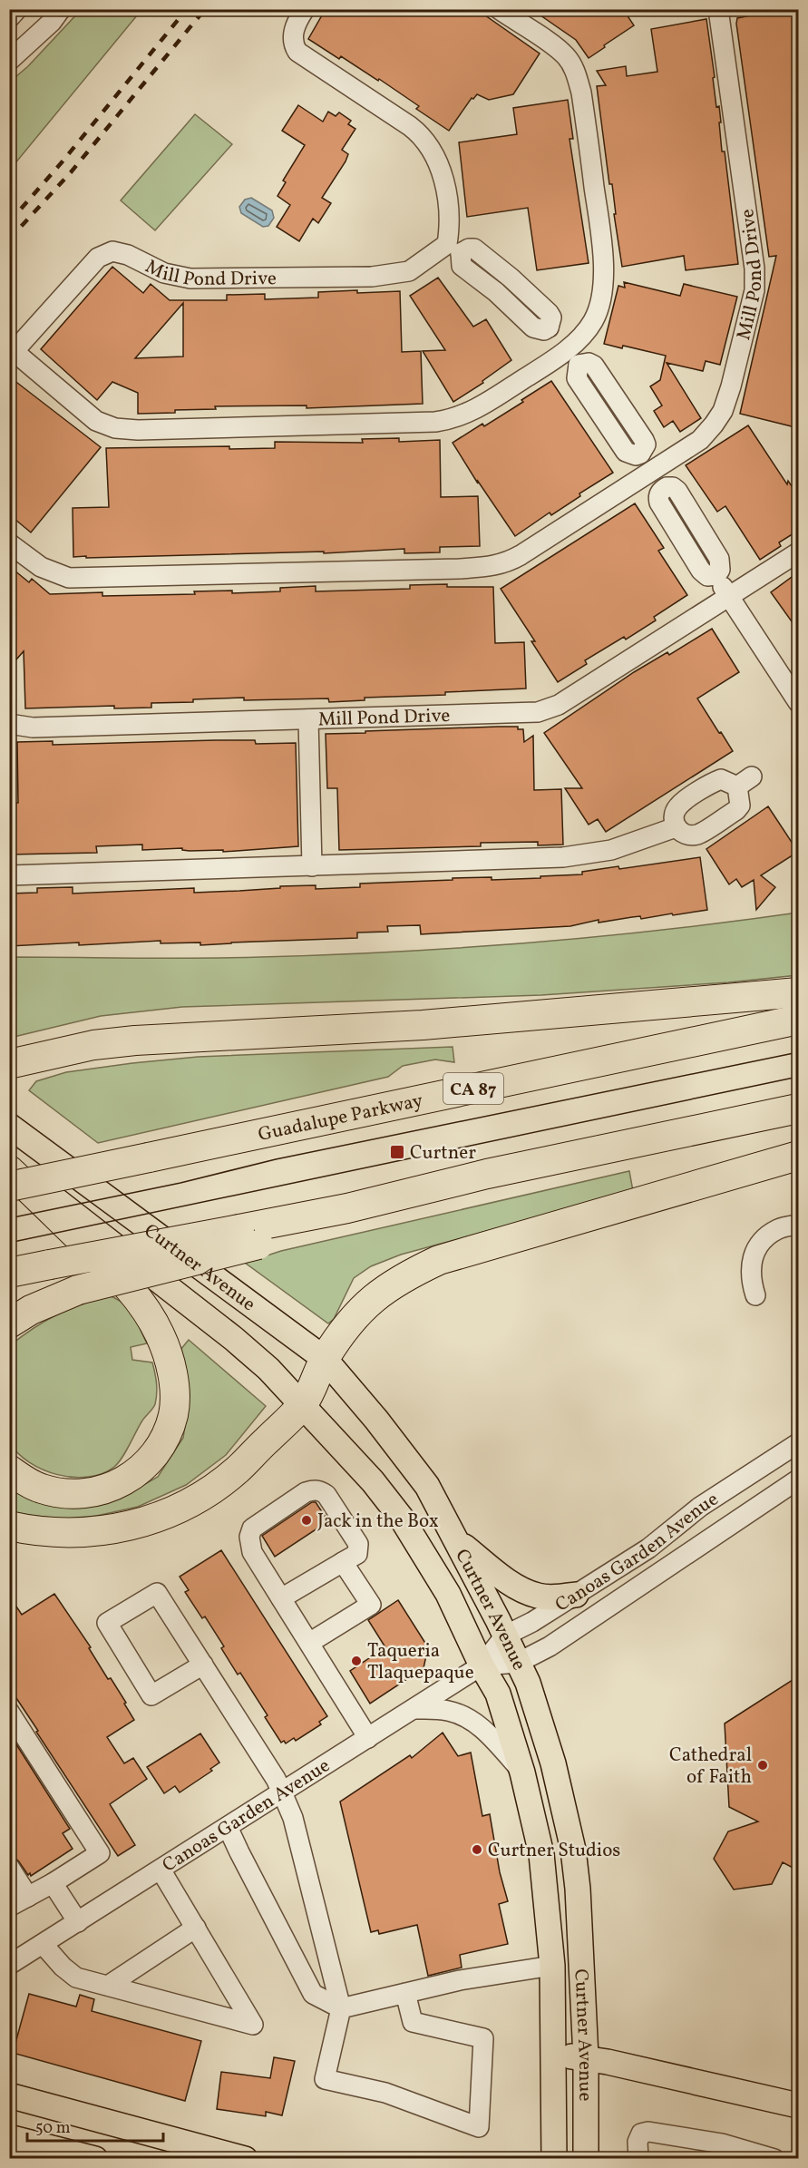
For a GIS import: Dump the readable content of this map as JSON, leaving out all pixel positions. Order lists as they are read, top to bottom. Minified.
{"streets":{"highway":["CA 87","Guadalupe Parkway"],"main road":["Curtner Avenue"],"street":["Mill Pond Drive","Canoas Garden Avenue"]},"crossings":[["Curtner Avenue","Canoas Garden Avenue"]],"places":{"transit":["Curtner"],"other":["Jack in the Box","Taqueria Tlaquepaque","Cathedral of Faith","Curtner Studios"]},"scale_bar":"50 m"}
